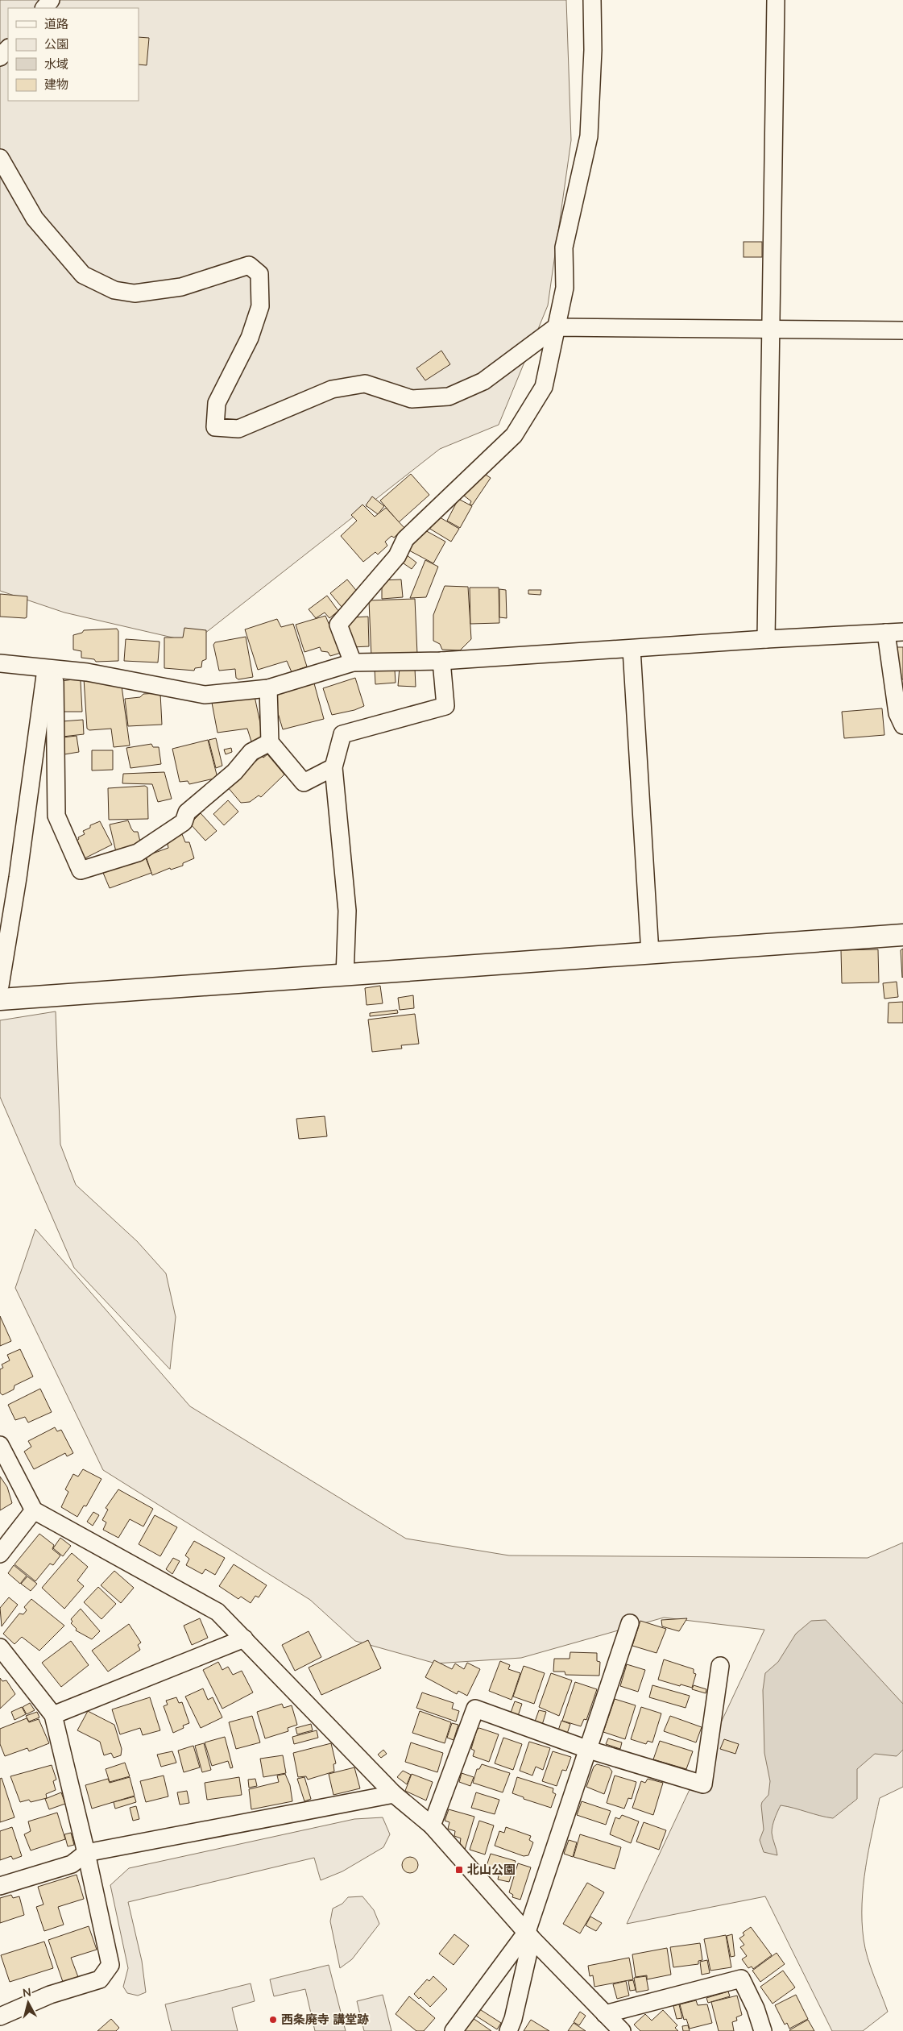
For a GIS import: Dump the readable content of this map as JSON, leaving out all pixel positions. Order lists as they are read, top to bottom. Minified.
{"places":{"transit":["北山公園"],"other":["西条廃寺 講堂跡"]},"legend":["道路","公園","水域","建物"],"north":"top"}
